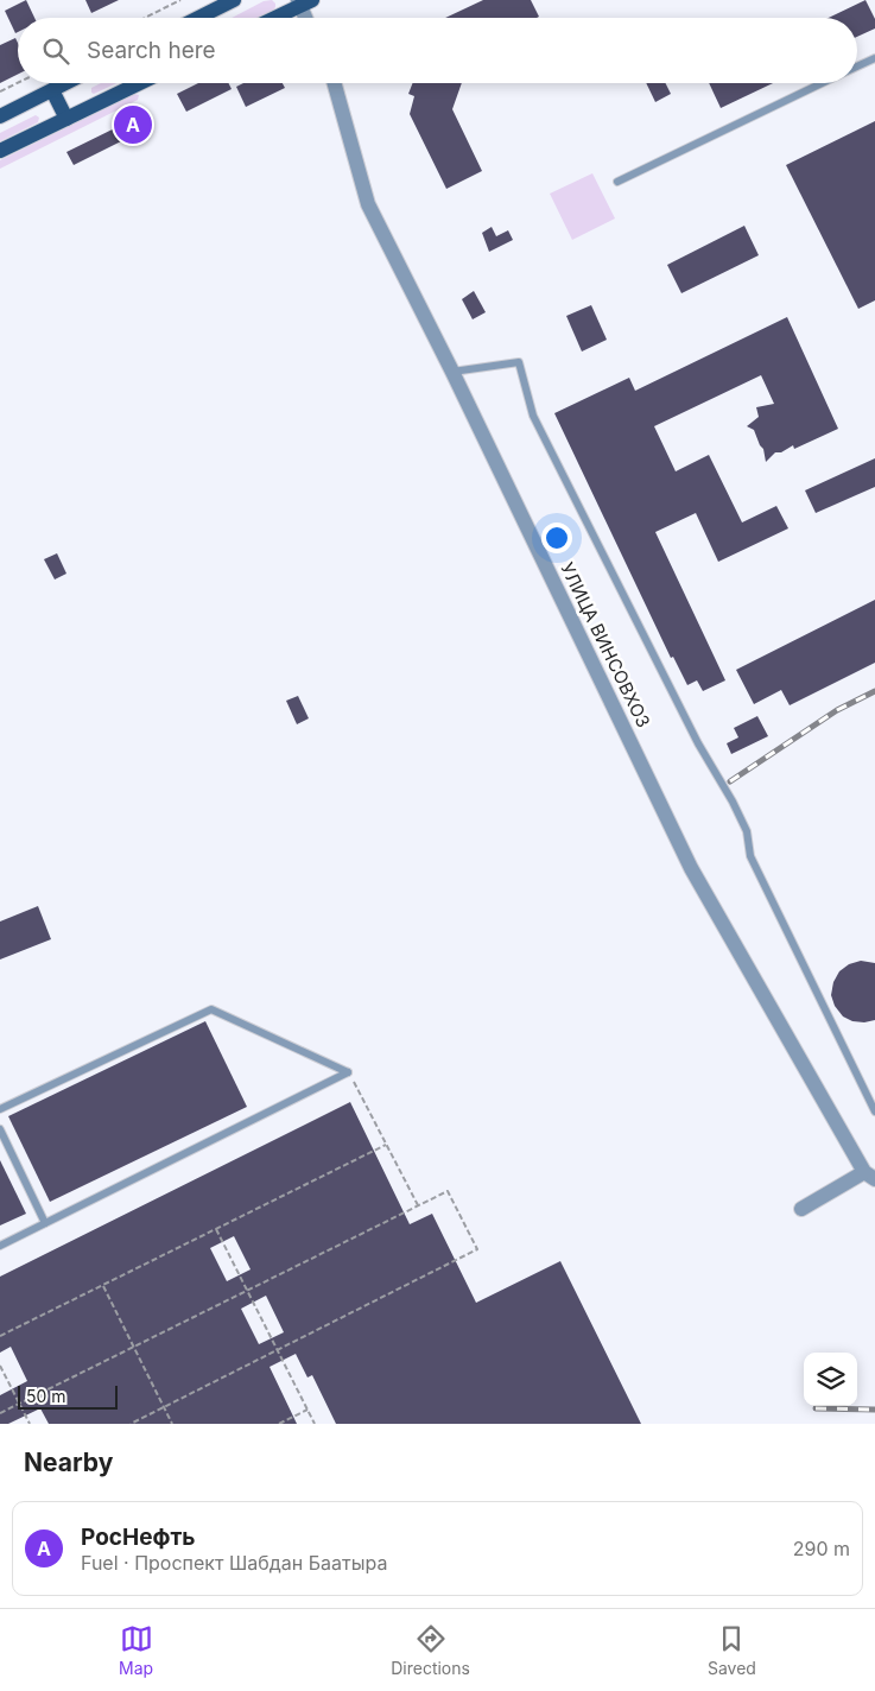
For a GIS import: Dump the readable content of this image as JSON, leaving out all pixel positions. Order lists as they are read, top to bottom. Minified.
{"streets":{"street":["УЛИЦА ВИНСОВХОЗ"]},"scale_bar":"50 m","page":{"search":"Search here","pins":"A","scale":"50 m","heading":"Nearby","list":[{"mark":"A","name":"РосНефть","note":"Fuel · Проспект Шабдан Баатыра","value":"290 m"}],"nav":["Map","Directions","Saved"]}}
